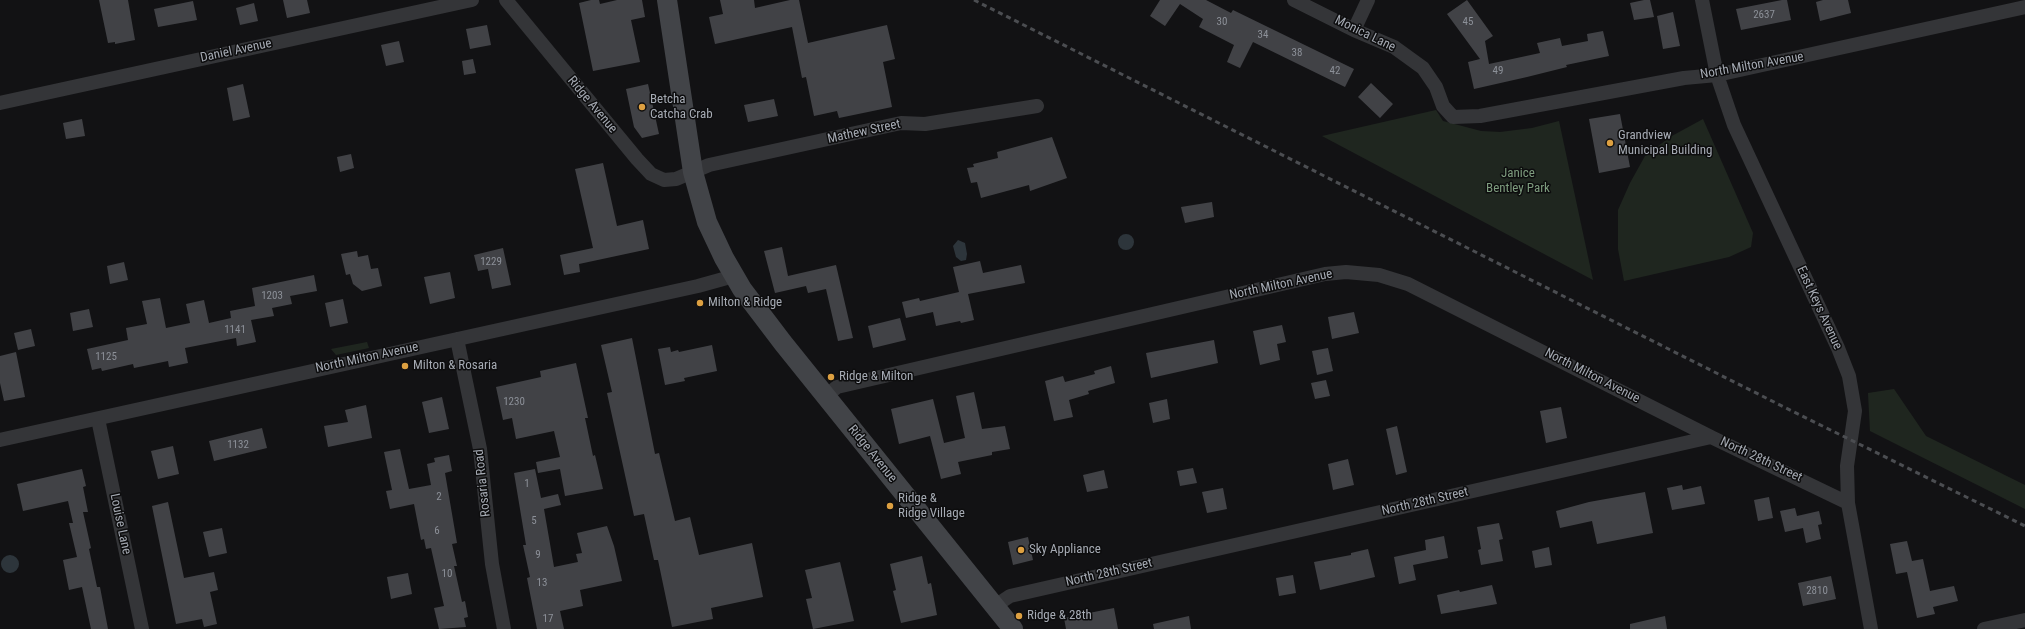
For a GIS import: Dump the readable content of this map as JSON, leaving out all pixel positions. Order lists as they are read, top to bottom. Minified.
{"streets":{"street":["Monica Lane","Daniel Avenue","North Milton Avenue","Ridge Avenue","Mathew Street","East Keys Avenue","North 28th Street","Rosaria Road","Louise Lane"]},"crossings":[["Monica Lane","North Milton Avenue"],["North Milton Avenue","Ridge Avenue"],["North Milton Avenue","East Keys Avenue"],["North Milton Avenue","North 28th Street"],["North Milton Avenue","Rosaria Road"],["North Milton Avenue","Louise Lane"],["Ridge Avenue","Mathew Street"],["Ridge Avenue","North 28th Street"],["East Keys Avenue","North 28th Street"]],"parks":["Janice Bentley Park"],"places":["Betcha Catcha Crab","Grandview Municipal Building","Milton & Ridge","Milton & Rosaria","Ridge & Milton","Ridge & Ridge Village","Sky Appliance","Ridge & 28th"],"house_numbers":["2637","30","45","34","38","42","49","1229","1203","1141","1125","1230","1132","1","2","5","6","9","10","13","2810","17"]}
